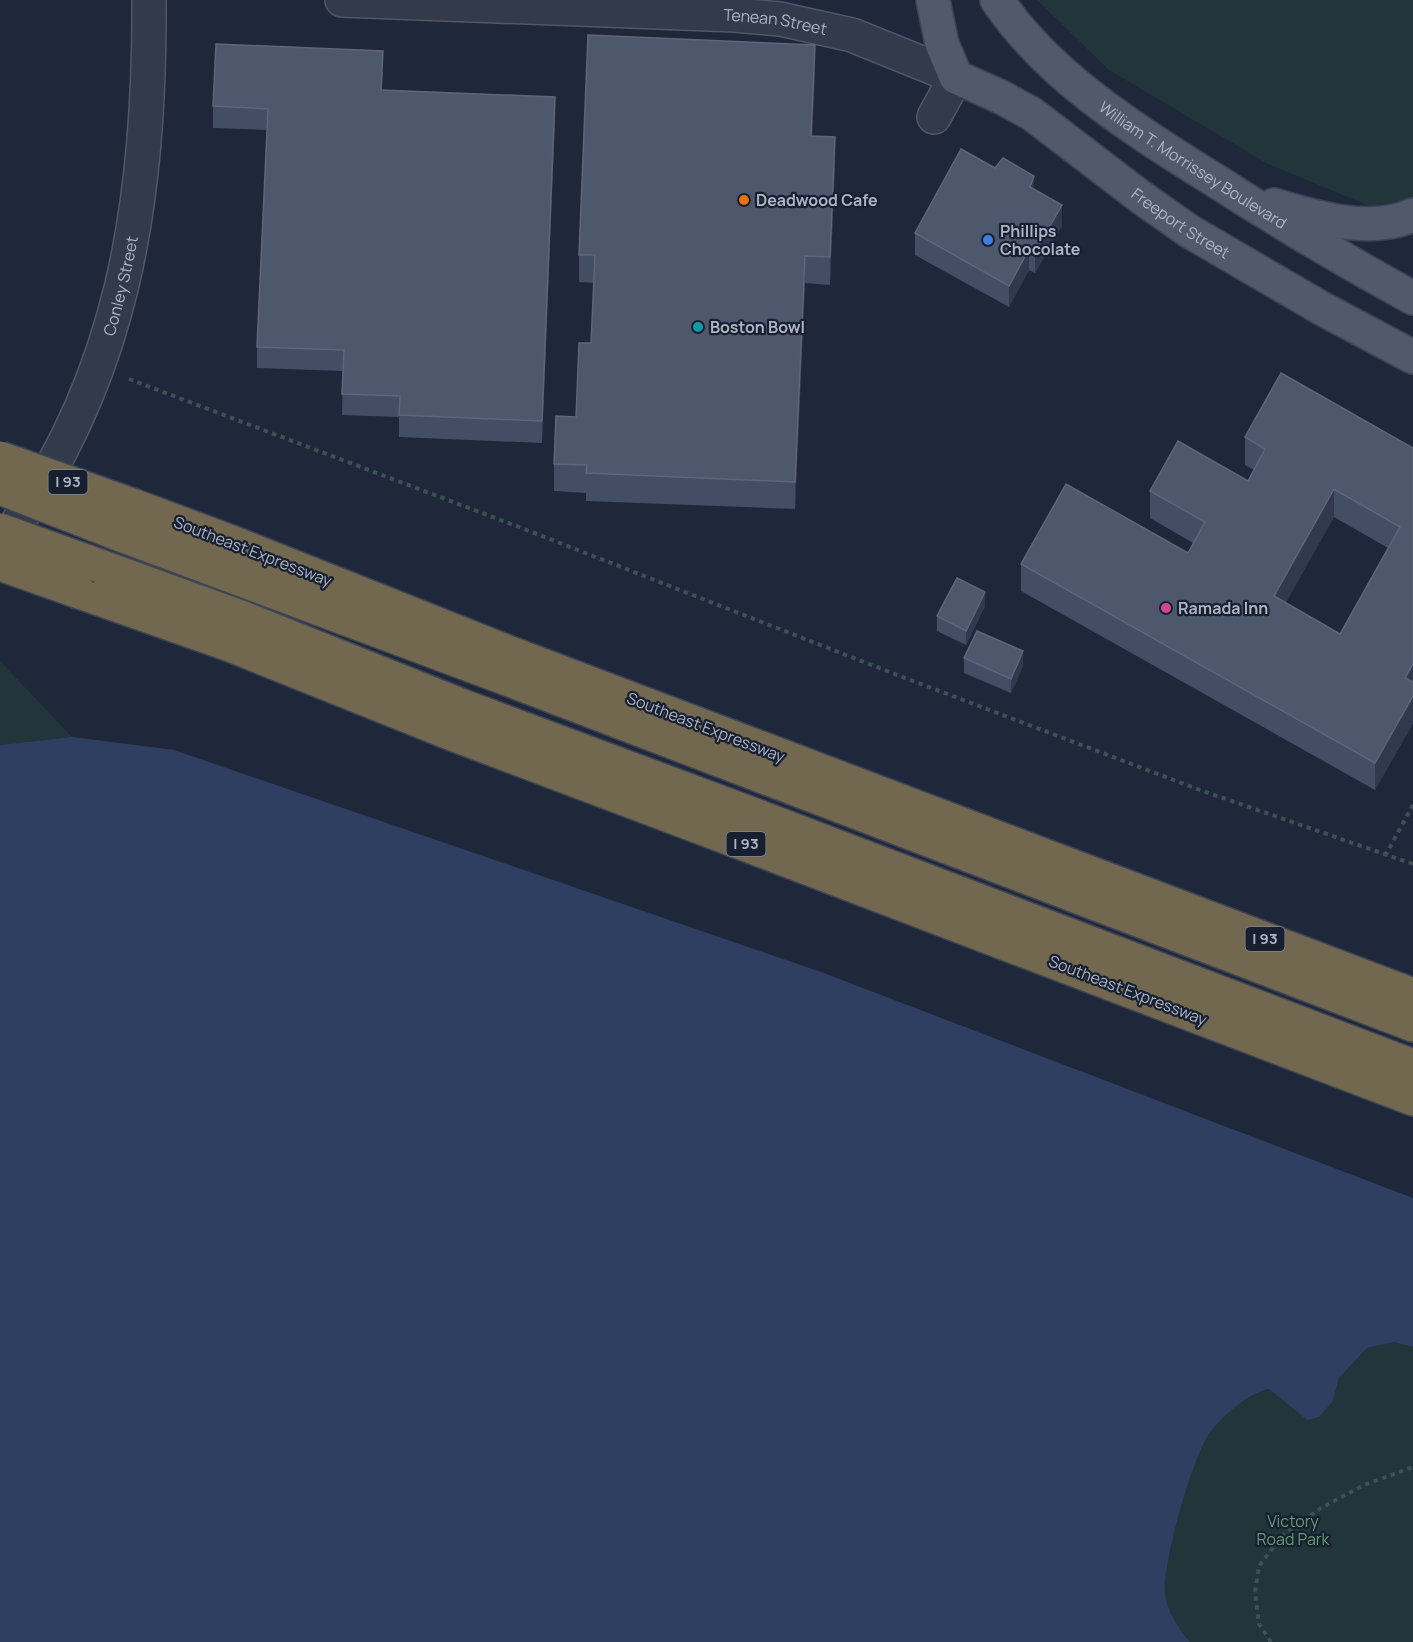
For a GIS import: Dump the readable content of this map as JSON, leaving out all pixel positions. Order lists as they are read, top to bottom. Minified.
{"streets":{"highway":["I 93","Southeast Expressway"],"main road":["William T. Morrissey Boulevard","Freeport Street"],"street":["Tenean Street","Conley Street"]},"crossings":[["Tenean Street","Freeport Street"],["I 93","Southeast Expressway"]],"parks":["Victory Road Park"],"places":["Deadwood Cafe","Phillips Chocolate","Boston Bowl","Ramada Inn"]}
